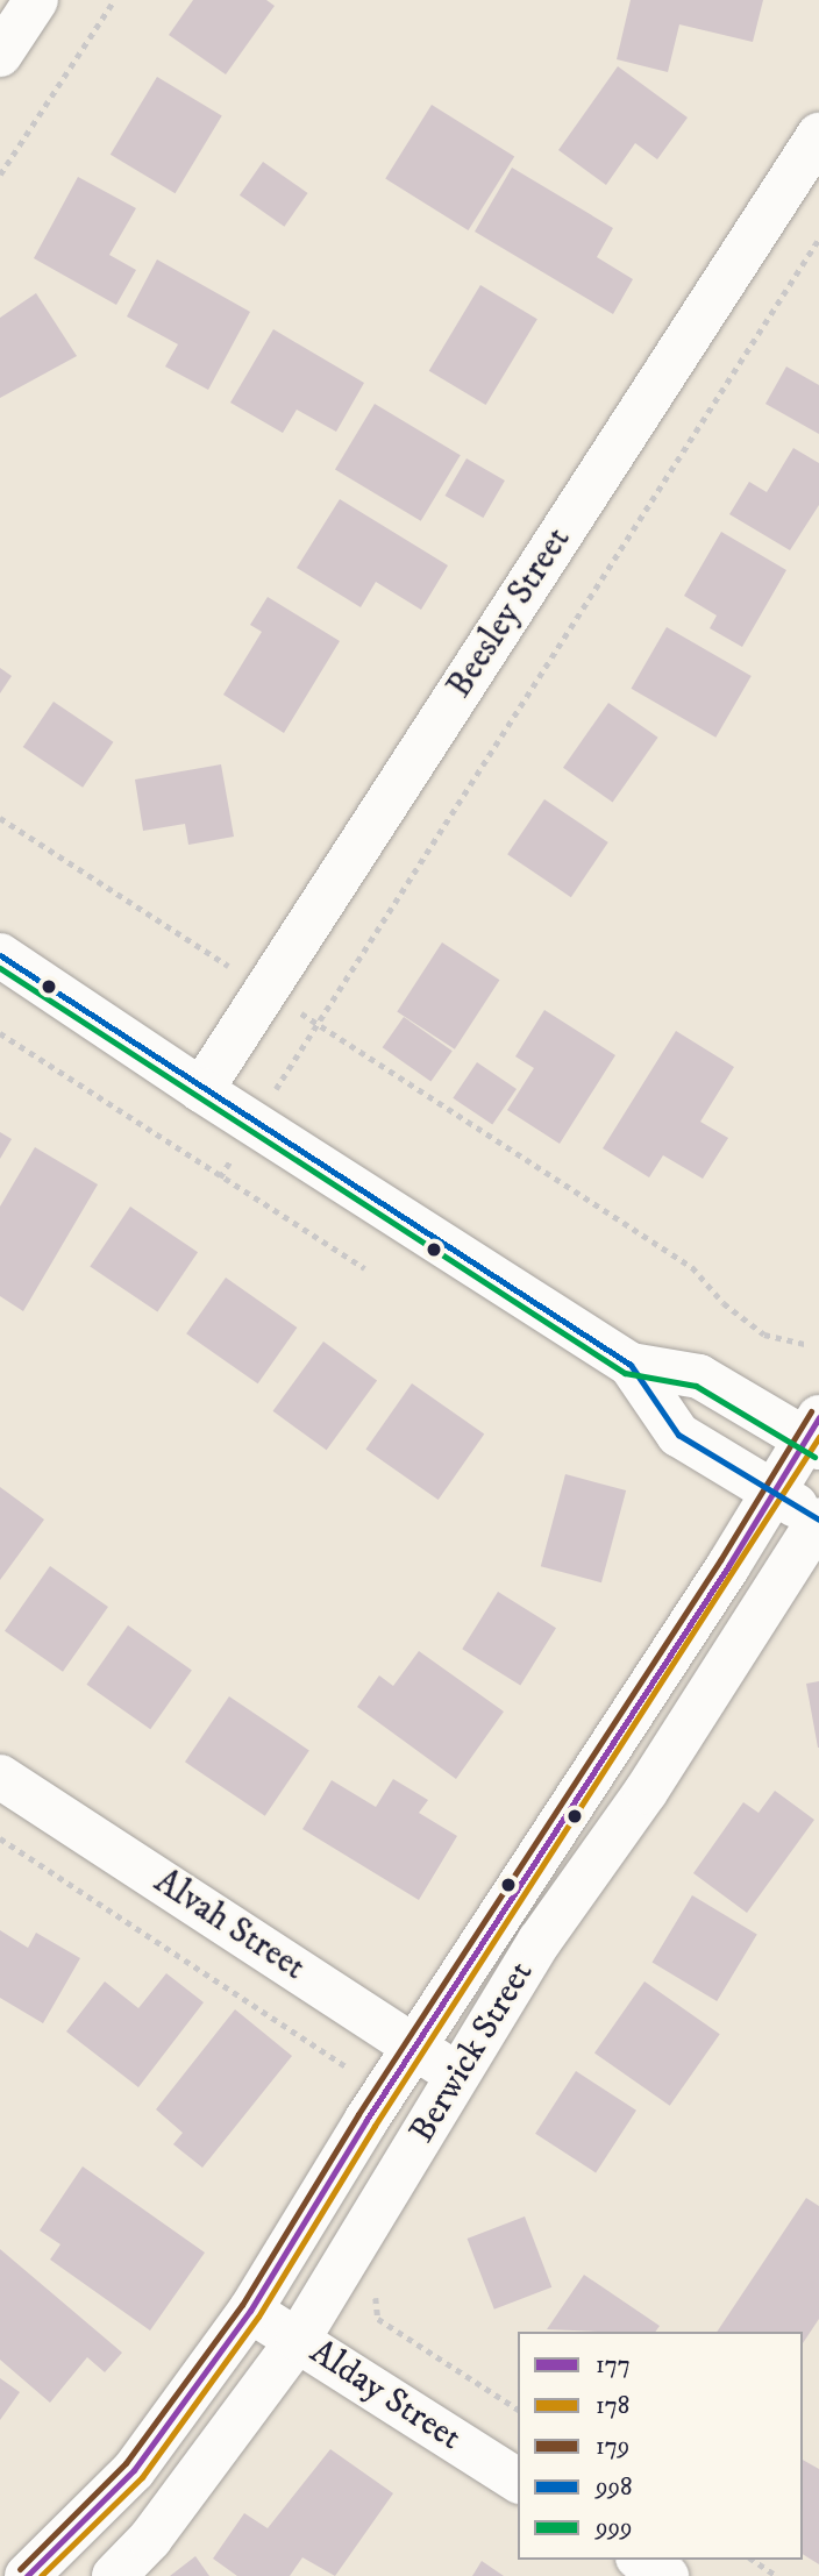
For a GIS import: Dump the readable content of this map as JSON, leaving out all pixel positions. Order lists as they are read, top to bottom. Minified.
{"streets":{"main road":["Beesley Street","Alvah Street","Berwick Street","Alday Street"]},"crossings":[["Alvah Street","Berwick Street"],["Berwick Street","Alday Street"]],"lines":["transit line 998","transit line 999","transit line 179","transit line 177","transit line 178"],"legend":["177","178","179","998","999"]}
